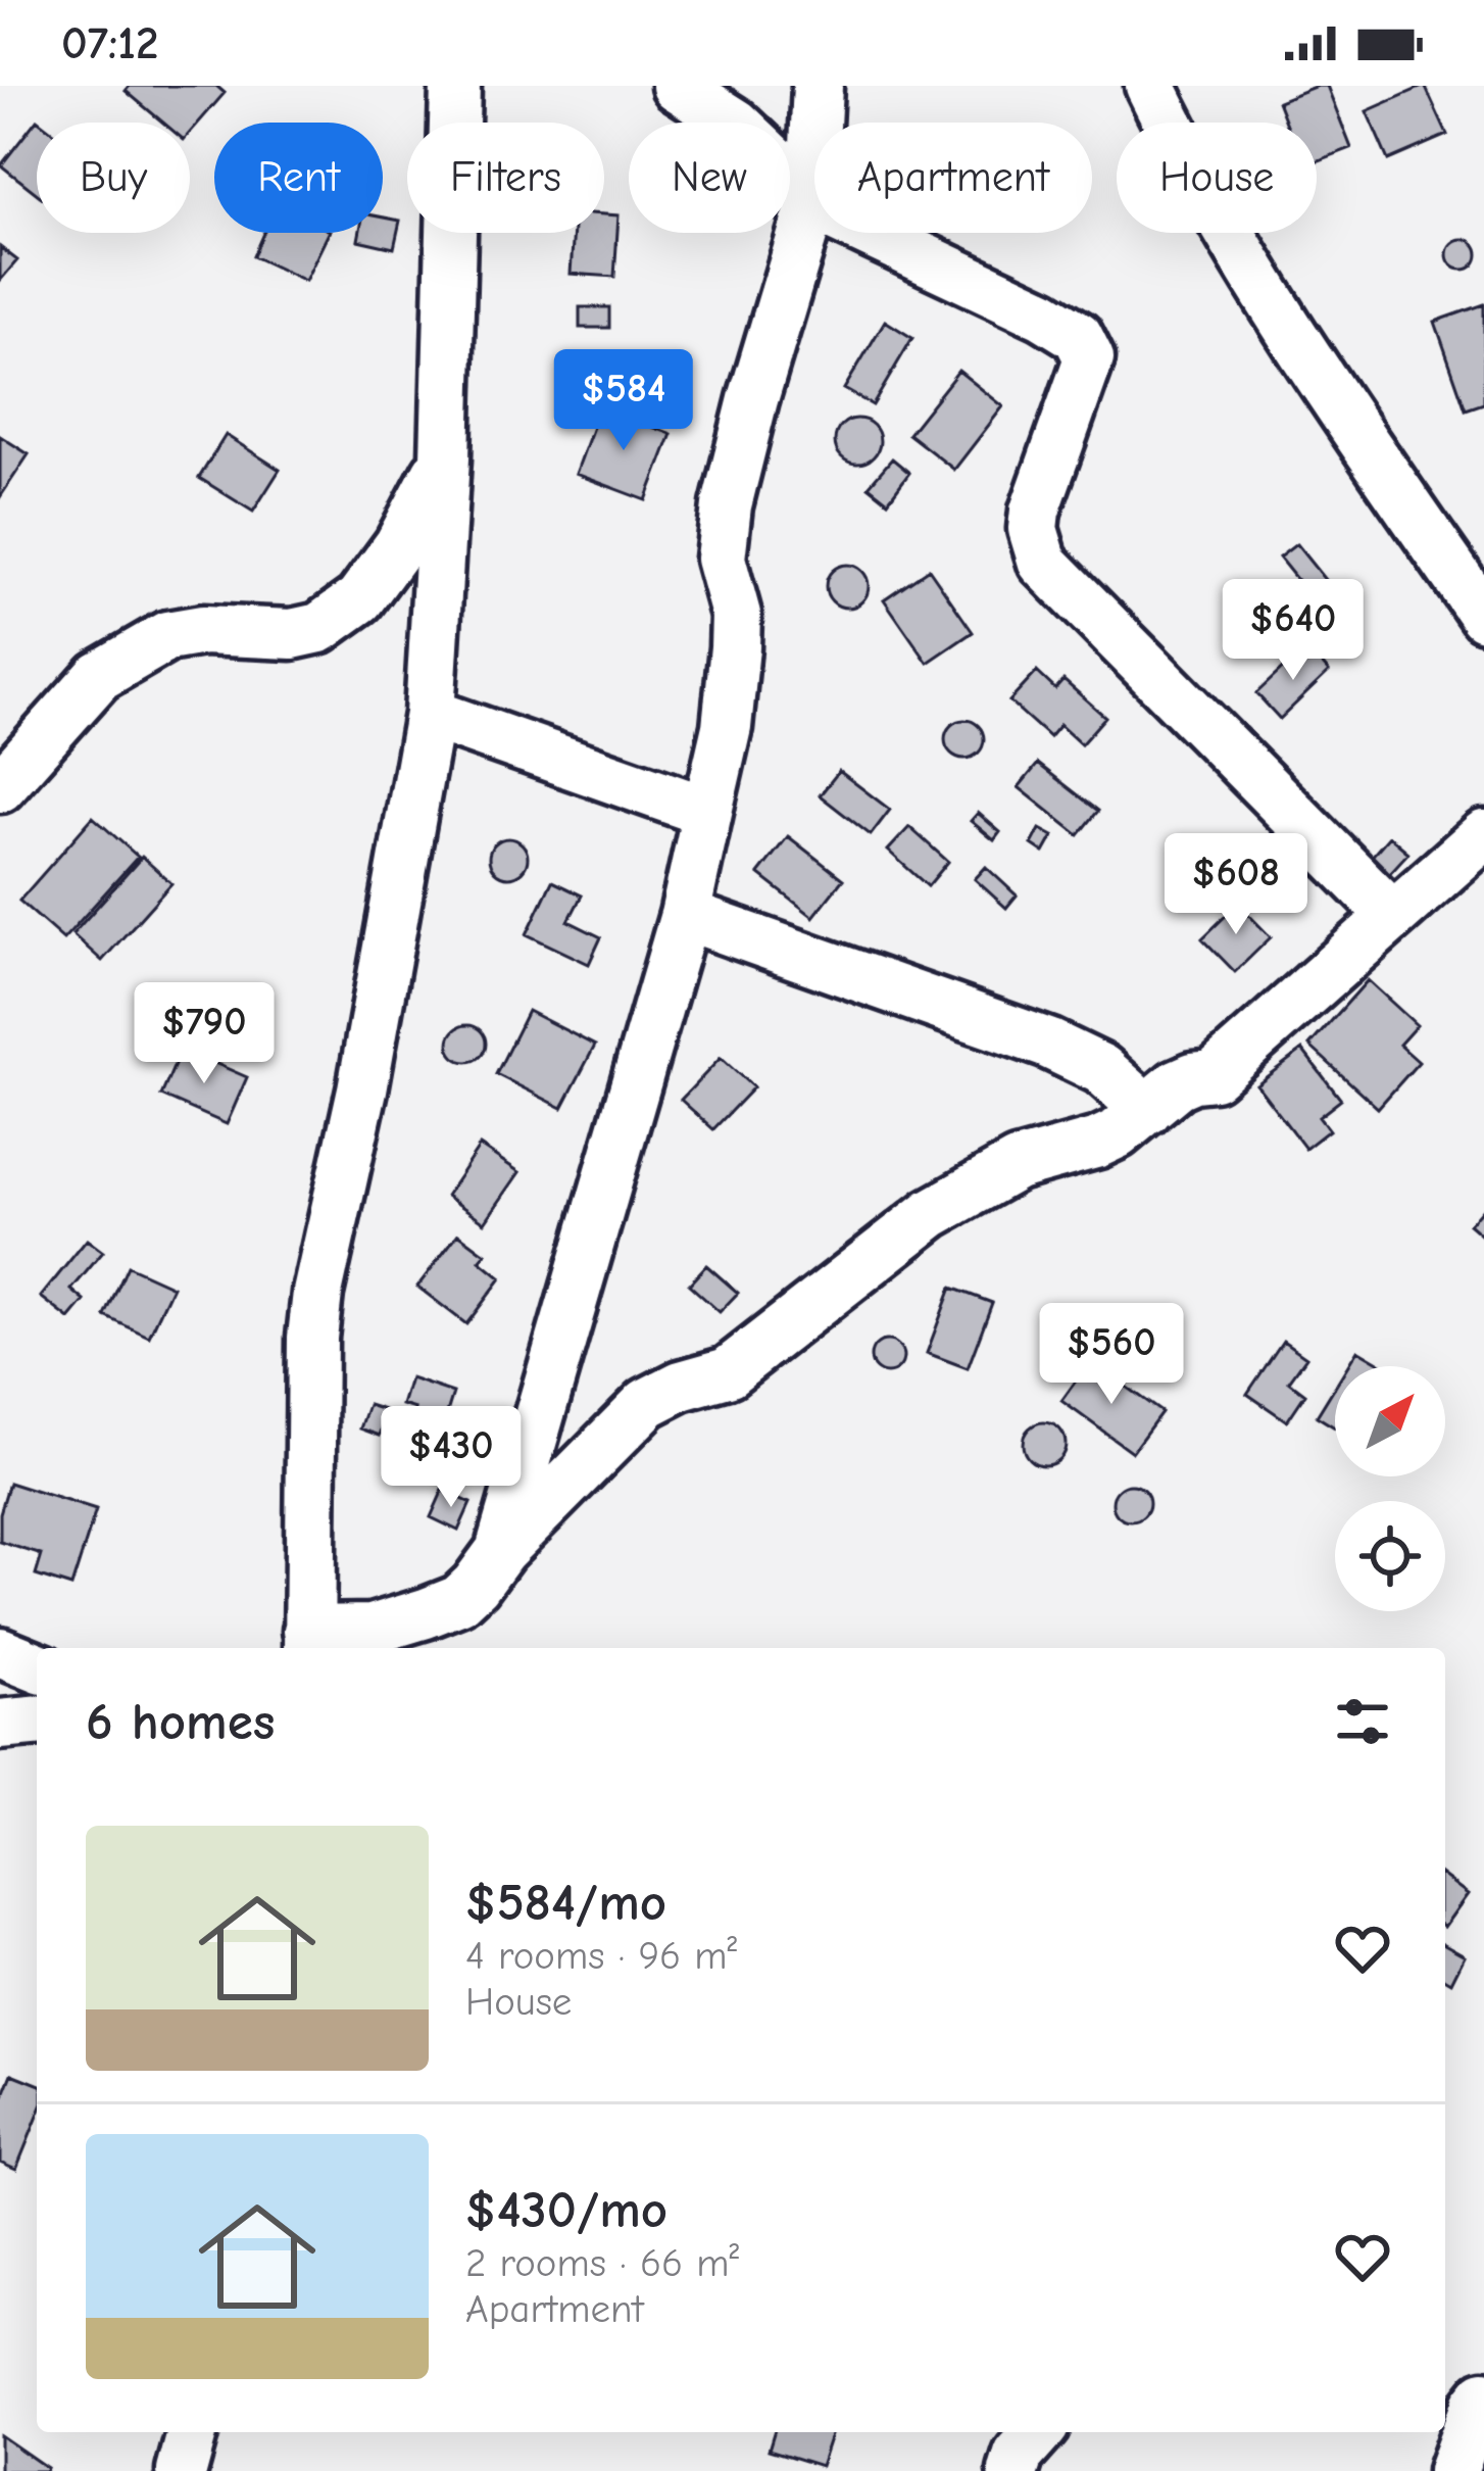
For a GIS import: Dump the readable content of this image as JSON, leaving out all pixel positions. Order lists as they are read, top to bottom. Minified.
{"north":"top right","page":{"status":"07:12","chip":["Buy","Rent","Filters","New","Apartment","House"],"price":["$584","$640","$608","$790","$560","$430"],"heading":"6 homes","list":[{"name":"$584/mo","note":"4 rooms · 96 m² · House"},{"name":"$430/mo","note":"2 rooms · 66 m² · Apartment"}]}}
